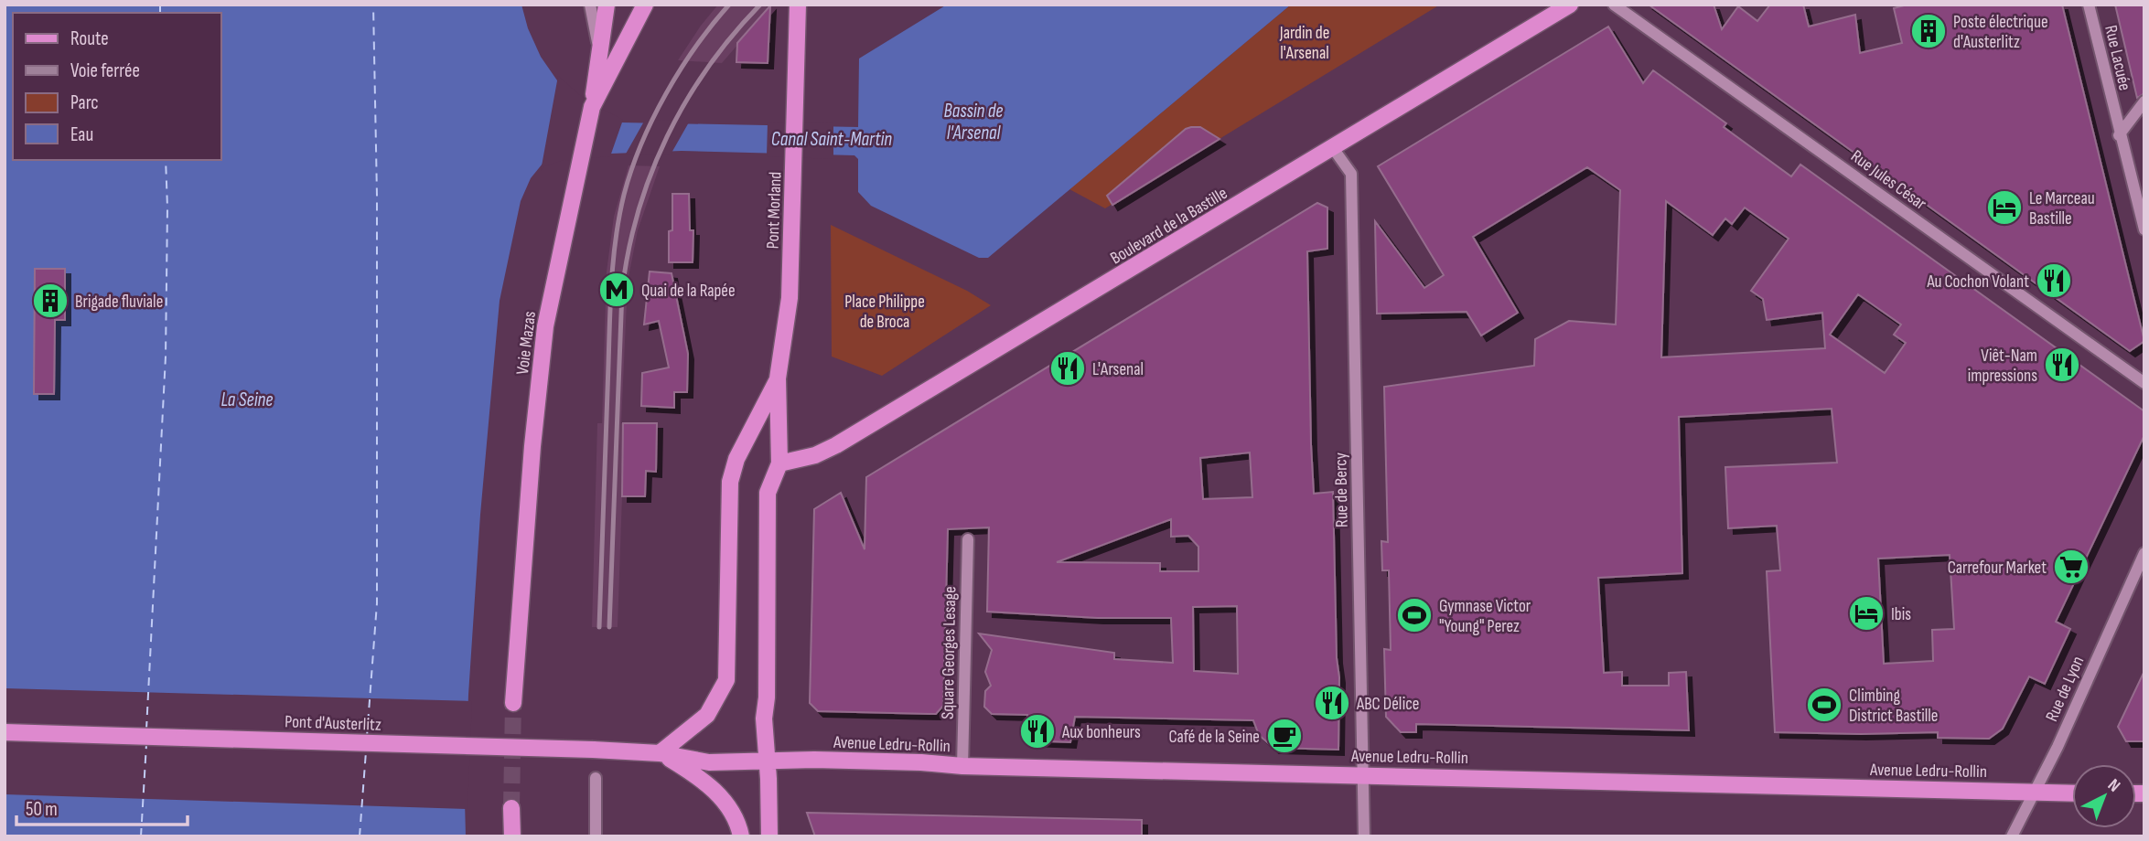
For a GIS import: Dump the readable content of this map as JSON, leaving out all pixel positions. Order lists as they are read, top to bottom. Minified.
{"streets":{"main road":["Pont Morland","Boulevard de la Bastille","Voie Mazas","Pont d'Austerlitz","Avenue Ledru-Rollin"],"street":["Rue Lacuée","Rue Jules César","Rue de Bercy","Square Georges Lesage","Rue de Lyon"]},"crossings":[["Boulevard de la Bastille","Rue de Bercy"],["Rue de Bercy","Avenue Ledru-Rollin"],["Square Georges Lesage","Avenue Ledru-Rollin"],["Rue de Lyon","Avenue Ledru-Rollin"],["Pont d'Austerlitz","Avenue Ledru-Rollin"]],"water":["Bassin de l'Arsenal","Canal Saint-Martin","La Seine"],"parks":["Jardin de l'Arsenal","Place Philippe de Broca"],"places":{"building":["Poste électrique d'Austerlitz","Brigade fluviale"],"hotel":["Le Marceau Bastille","Ibis"],"restaurant":["Au Cochon Volant","Viêt-Nam impressions","L'Arsenal","ABC Délice","Aux bonheurs"],"metro station":["Quai de la Rapée"],"supermarket":["Carrefour Market"],"sports":["Gymnase Victor \"Young\" Perez","Climbing District Bastille"],"cafe":["Café de la Seine"]},"legend":["Route","Voie ferrée","Parc","Eau"],"scale_bar":"50 m","north":"top right"}
